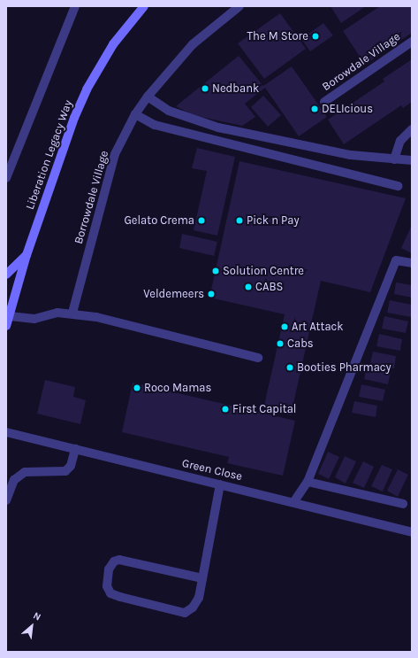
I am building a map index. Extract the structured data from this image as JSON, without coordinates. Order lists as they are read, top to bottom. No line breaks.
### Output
{"streets":{"main road":["Liberation Legacy Way"],"street":["Borowdale Village","Borrowdale Village","Green Close"]},"places":["The M Store","Nedbank","DELIcious","Gelato Crema","Pick n Pay","Solution Centre","CABS","Veldemeers","Art Attack","Cabs","Booties Pharmacy","Roco Mamas","First Capital"],"north":"top right"}
